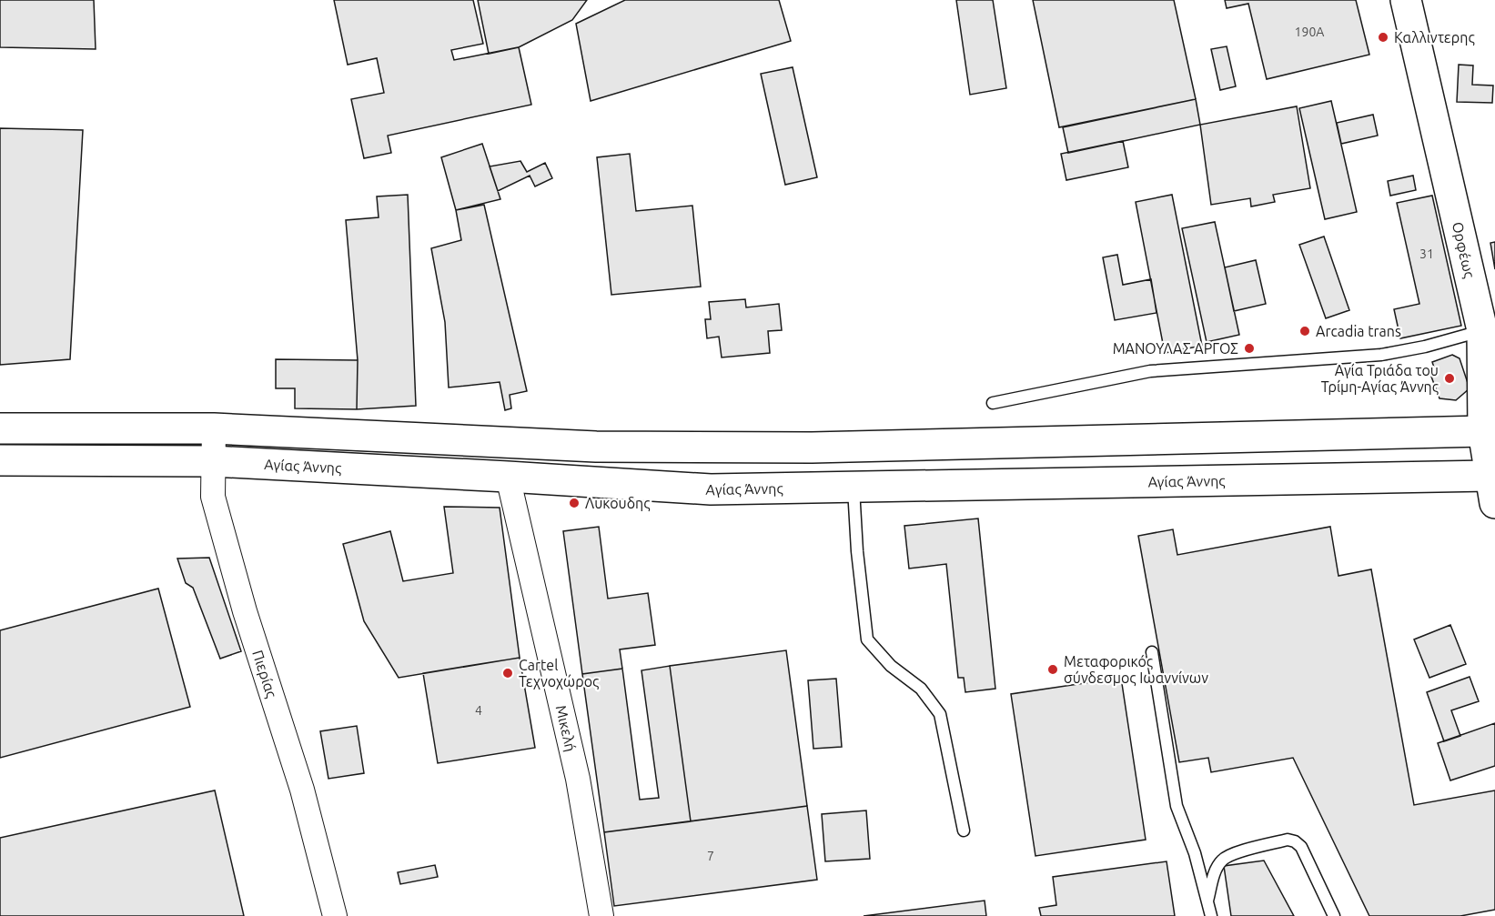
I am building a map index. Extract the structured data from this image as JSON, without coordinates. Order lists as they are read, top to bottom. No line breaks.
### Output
{"streets":{"street":["Ορφέως","Αγίας Άννης","Πιερίας","Μικελή"]},"crossings":[["Ορφέως","Αγίας Άννης"],["Αγίας Άννης","Πιερίας"],["Αγίας Άννης","Μικελή"]],"places":["Καλλιντερης","Arcadia trans","ΜΑΝΟΥΛΑΣ ΑΡΓΟΣ","Αγία Τριάδα του Τρίμη-Αγίας Άννης","Λυκουδης","Μεταφορικός σύνδεσμος Ιωαννίνων","Cartel Τεχνοχώρος"],"house_numbers":["190A","31","4","7"]}
